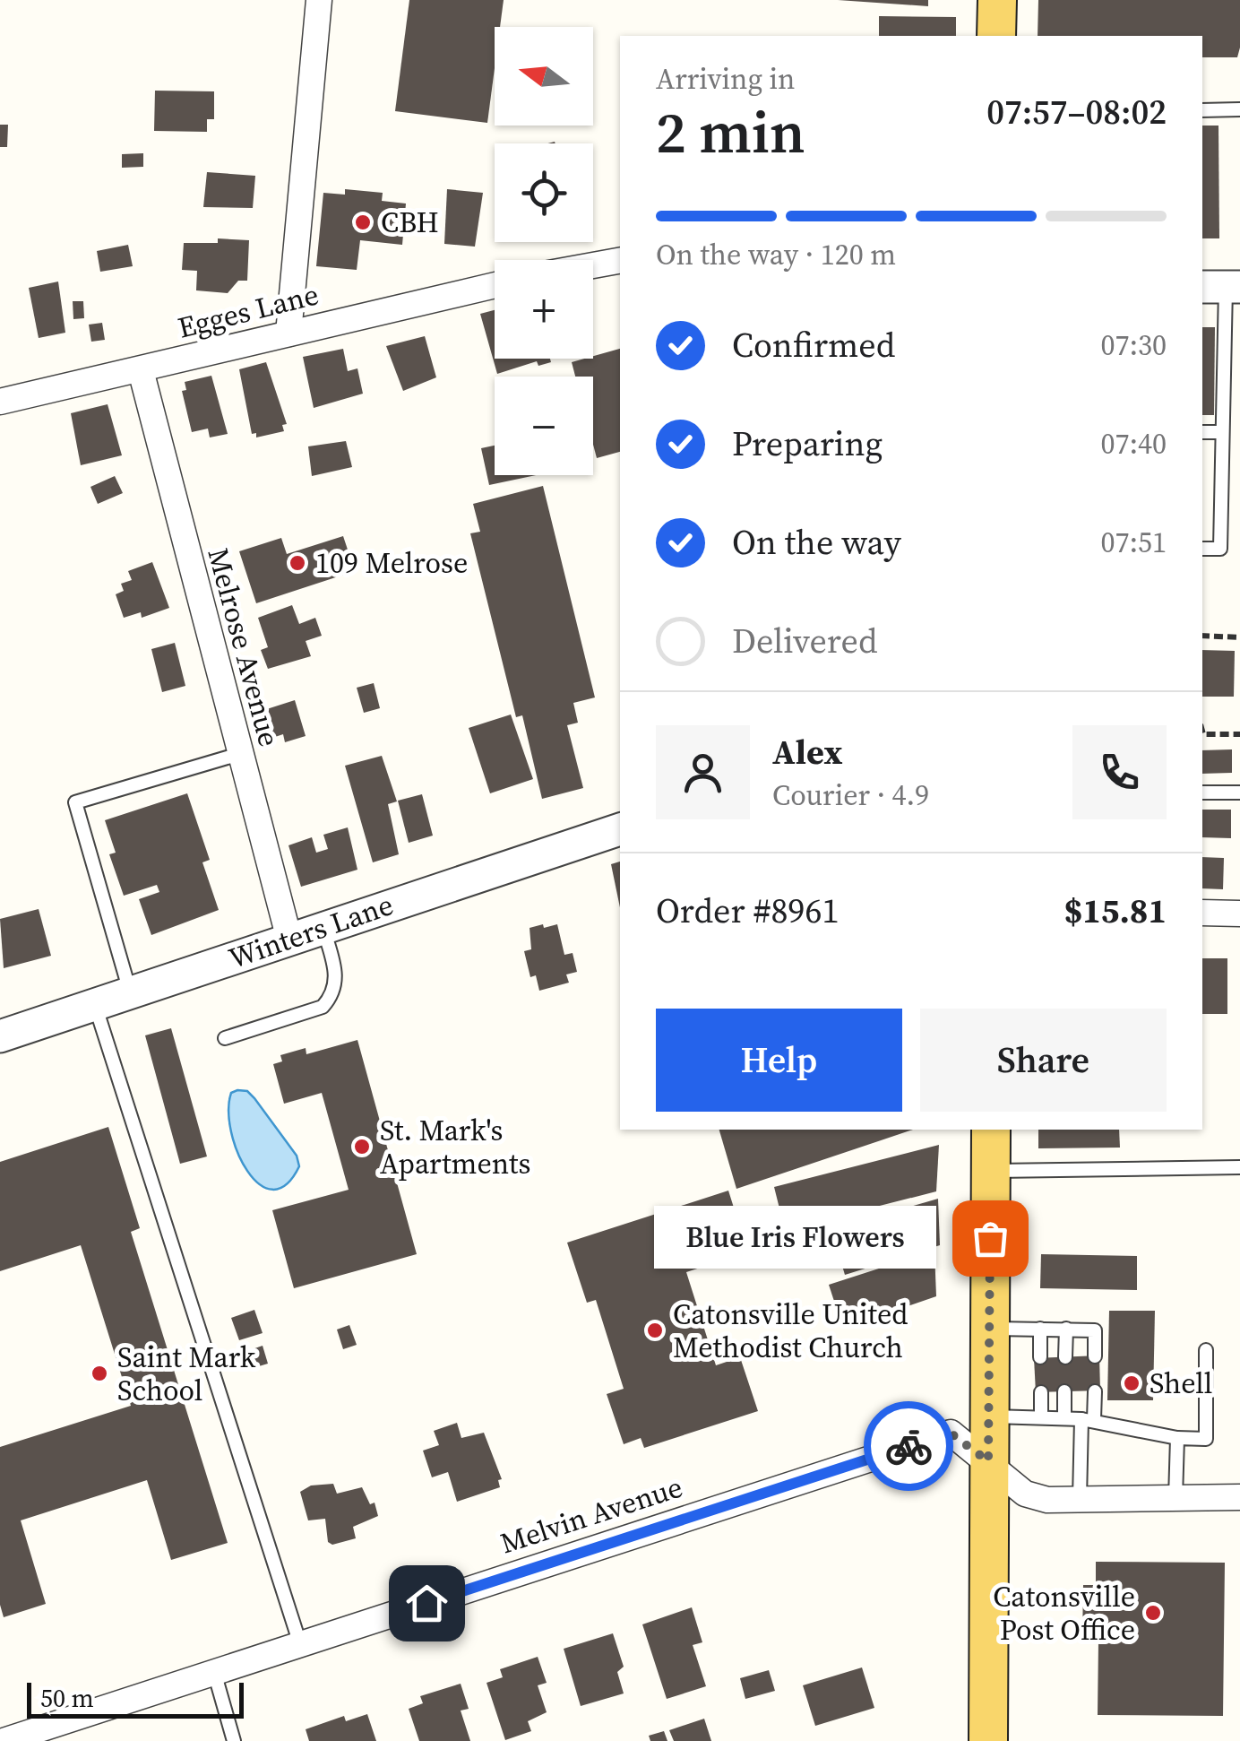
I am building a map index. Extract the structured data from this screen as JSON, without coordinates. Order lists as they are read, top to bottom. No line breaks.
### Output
{"streets":{"street":["Egges Lane","Melrose Avenue","Winters Lane","Melvin Avenue"]},"crossings":[["Egges Lane","Melrose Avenue"],["Melrose Avenue","Winters Lane"]],"places":["CBH","109 Melrose","St. Mark's Apartments","Blue Iris Flowers","Catonsville United Methodist Church","Saint Mark School","Shell","Catonsville Post Office"],"scale_bar":"50 m","north":"left","page":{"map_buttons":["+","−"],"heading":["2 min","Arriving in","07:57–08:02"],"panel":["Alex","Courier · 4.9","Order #8961","$15.81"],"bar":"On the way · 120 m","list":[["Confirmed","07:30"],["Preparing","07:40"],["On the way","07:51"],"Delivered"],"buttons":["Help","Share"],"bubble":"Blue Iris Flowers","scale":"50 m"}}
